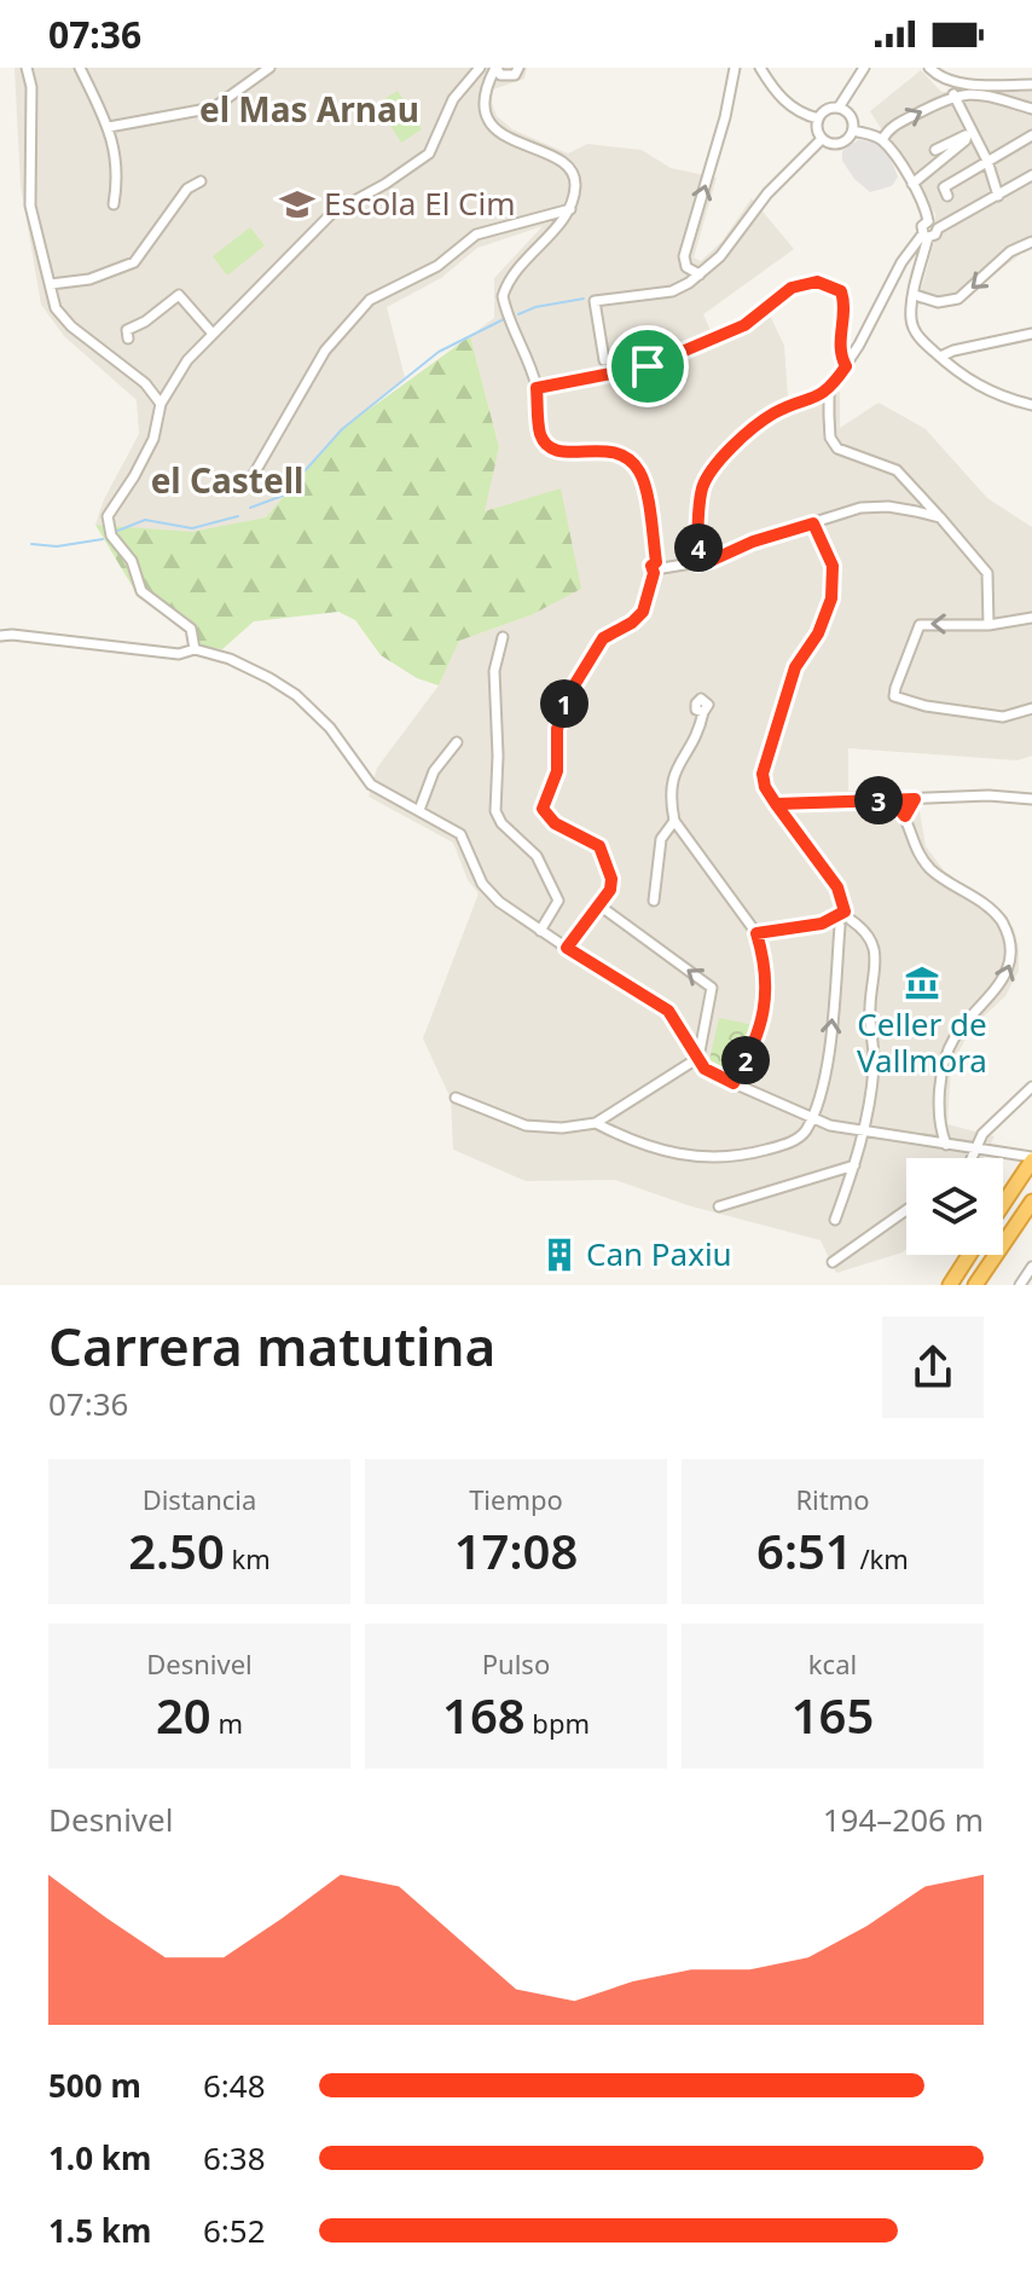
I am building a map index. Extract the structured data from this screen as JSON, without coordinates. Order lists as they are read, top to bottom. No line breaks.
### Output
{"districts":["el Mas Arnau","el Castell"],"places":{"school or university":["Escola El Cim"],"museum":["Celler de Vallmora"],"building":["Can Paxiu"]},"page":{"status":"07:36","pins":["4","1","3","2"],"heading":["Carrera matutina","07:36"],"stats":[["Distancia","2.50 km"],["Tiempo","17:08"],["Ritmo","6:51 /km"],["Desnivel","20 m"],["Pulso","168 bpm"],["kcal","165"]],"chart":["Desnivel","194–206 m"],"list":[{"name":"500 m","note":"6:48"},{"name":"1.0 km","note":"6:38"},{"name":"1.5 km","note":"6:52"}]}}
